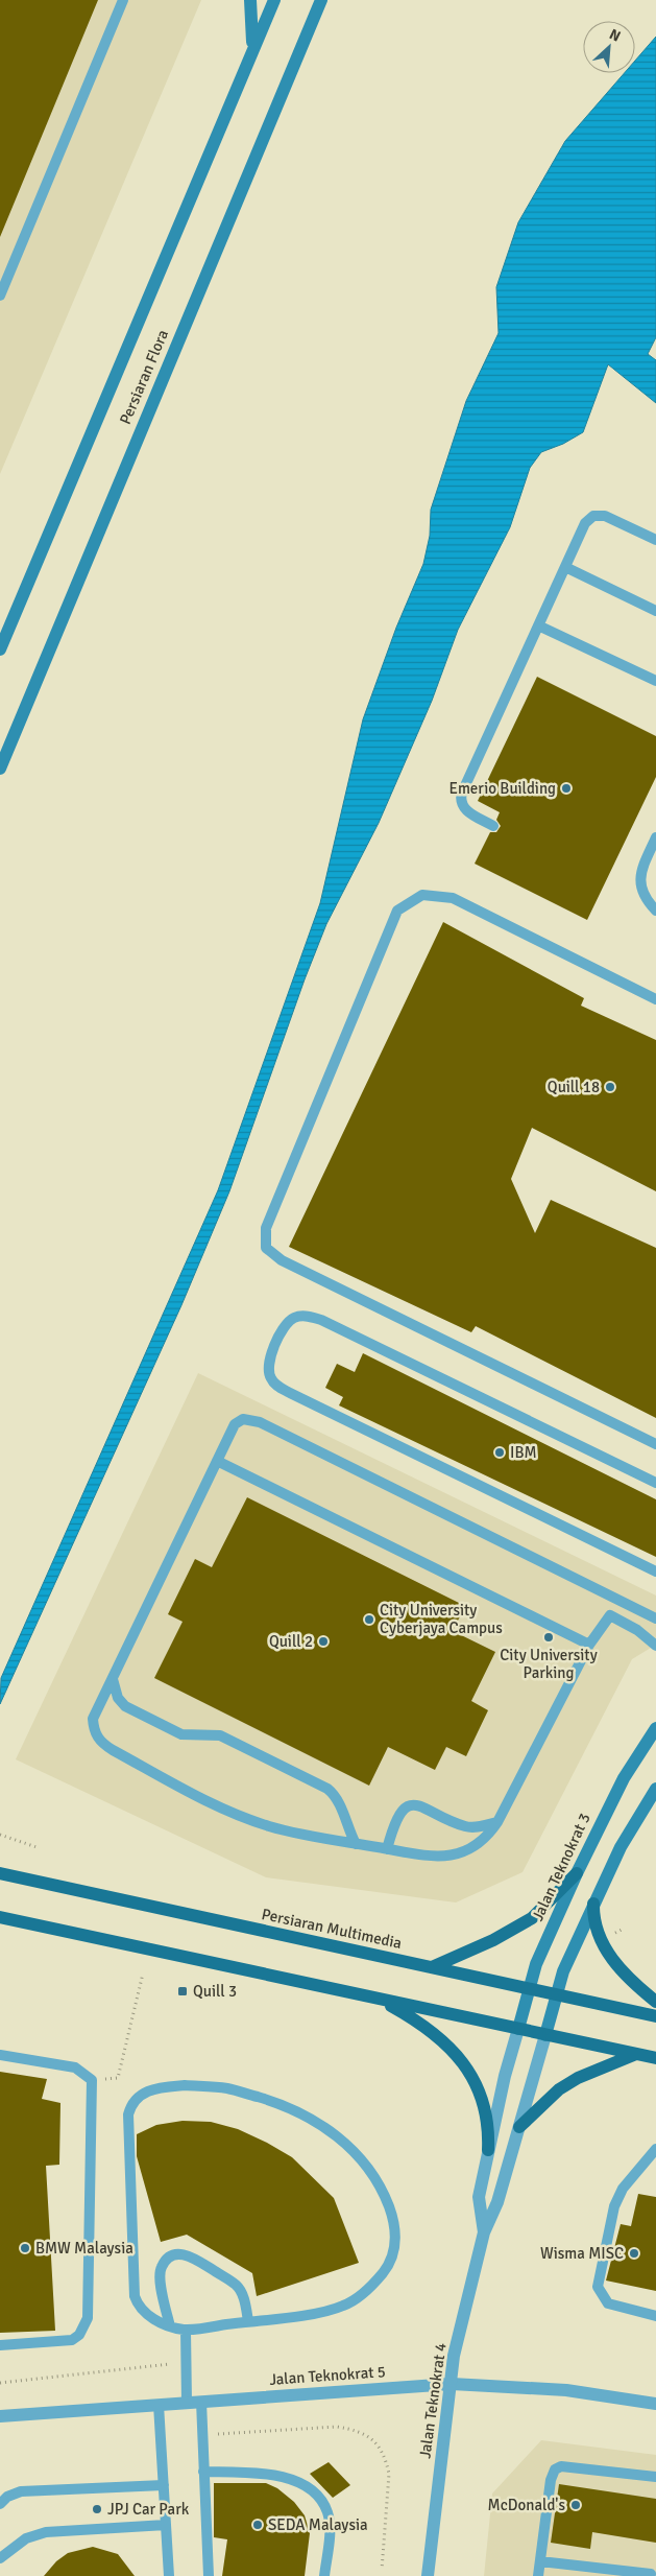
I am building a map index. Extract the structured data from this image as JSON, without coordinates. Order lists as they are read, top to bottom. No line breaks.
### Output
{"streets":{"main road":["Persiaran Flora","Jalan Teknokrat 3","Persiaran Multimedia","Jalan Teknokrat 4"],"street":["Jalan Teknokrat 5"]},"crossings":[["Jalan Teknokrat 3","Persiaran Multimedia"],["Jalan Teknokrat 3","Jalan Teknokrat 4"],["Persiaran Multimedia","Jalan Teknokrat 4"],["Jalan Teknokrat 5","Jalan Teknokrat 4"]],"places":{"other":["Emerio Building","Quill 18","IBM","City University Cyberjaya Campus","City University Parking","Quill 2","BMW Malaysia","Wisma MISC","McDonald's","JPJ Car Park","SEDA Malaysia"],"transit":["Quill 3"]},"north":"top right"}
